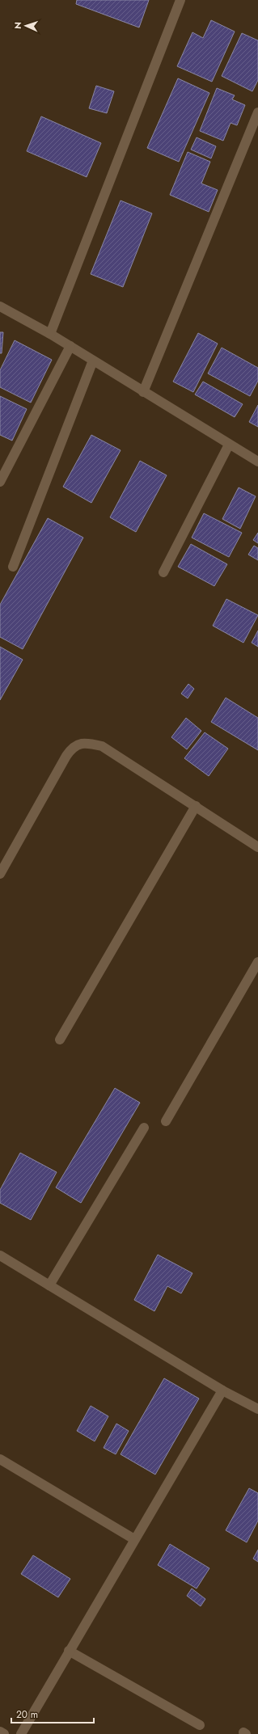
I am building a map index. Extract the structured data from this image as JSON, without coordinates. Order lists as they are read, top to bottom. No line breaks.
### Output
{"scale_bar":"20 m","north":"left"}
